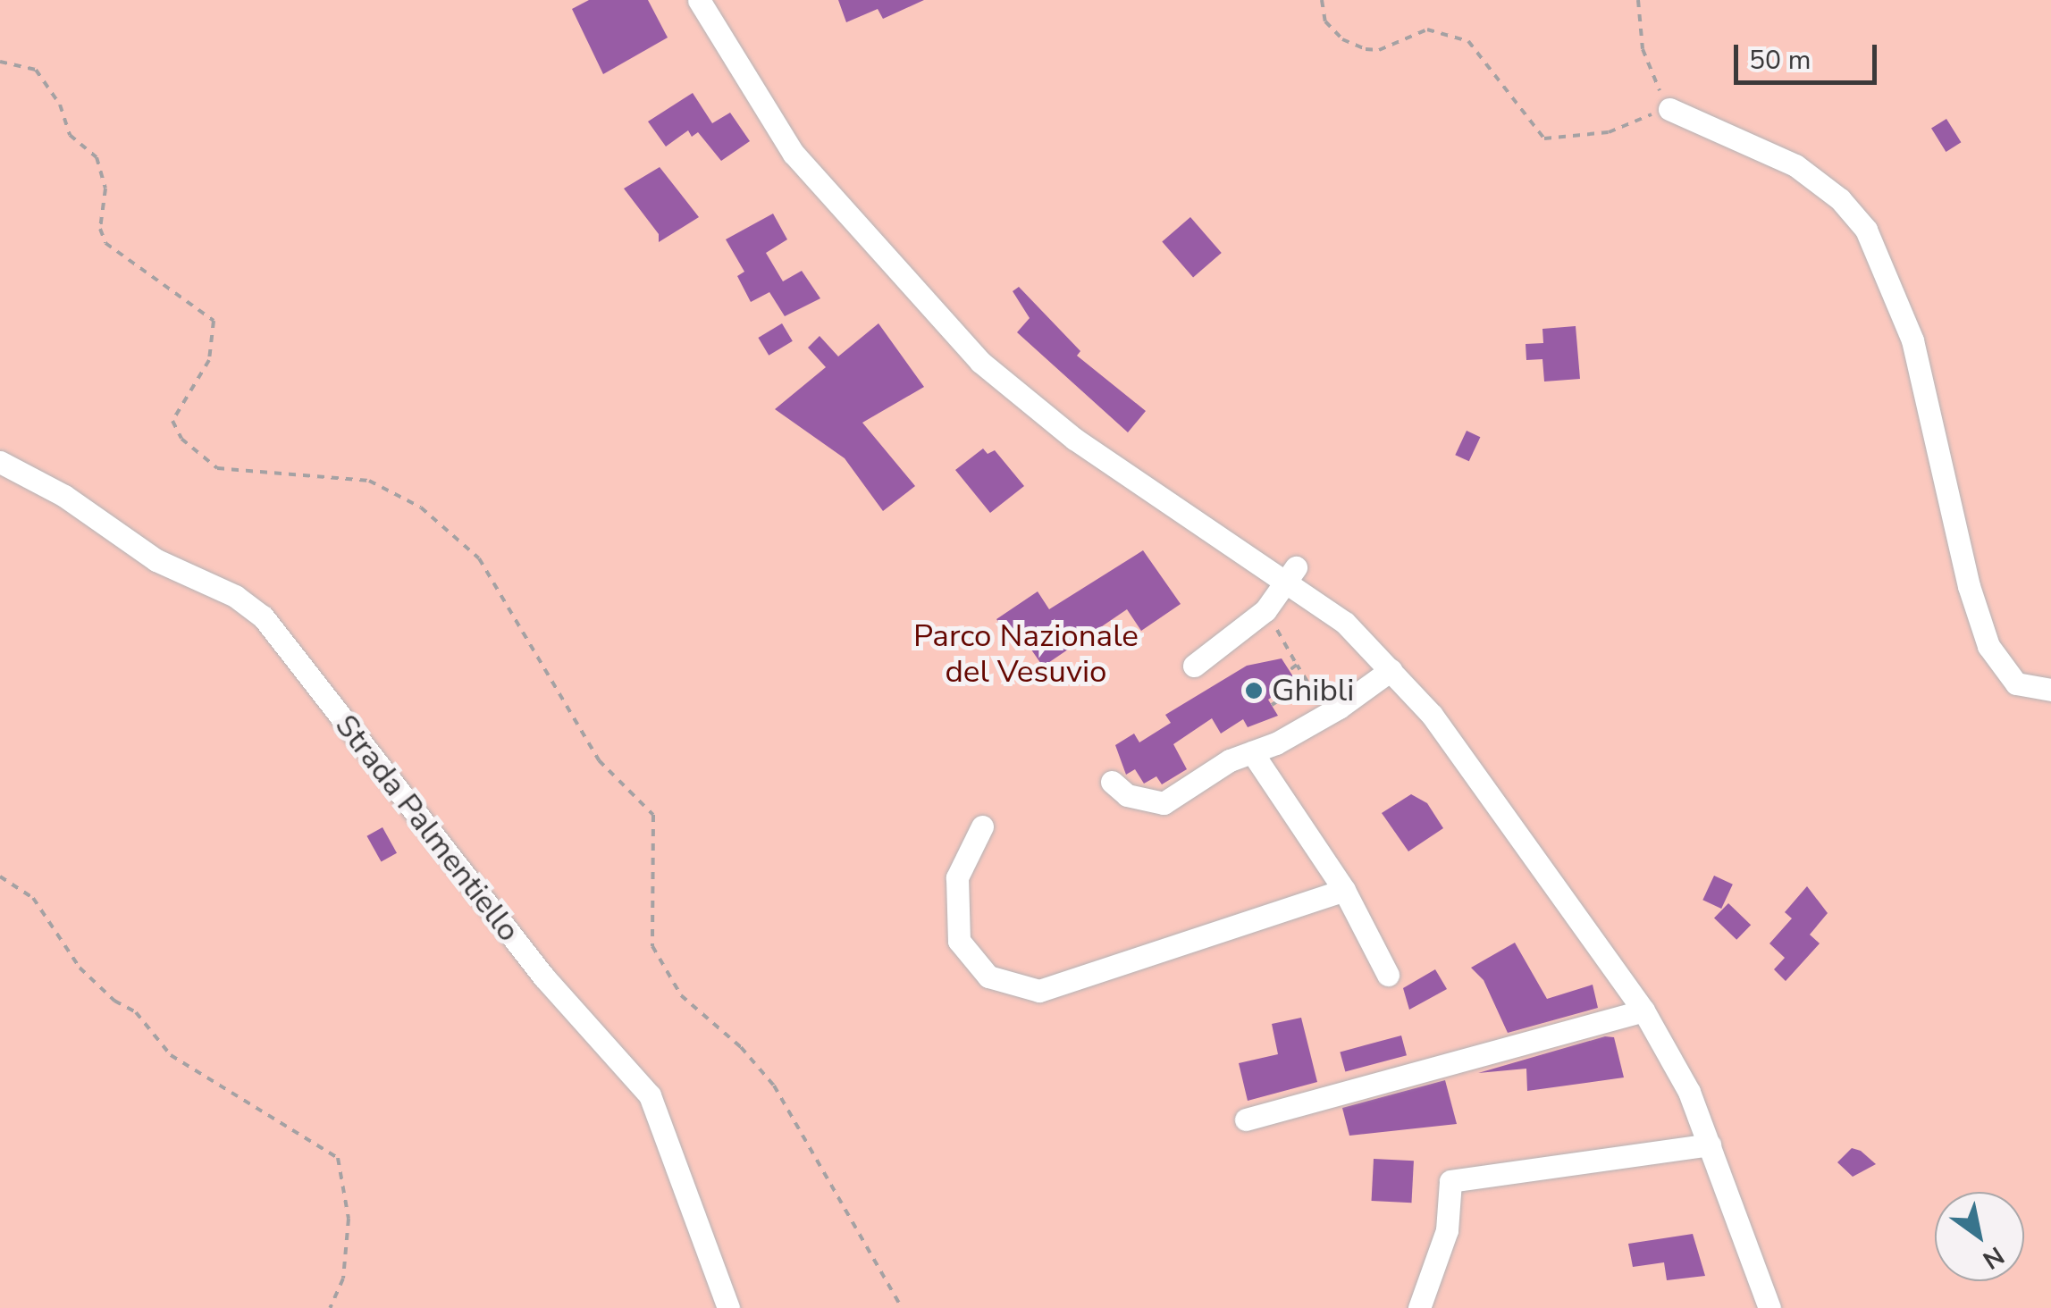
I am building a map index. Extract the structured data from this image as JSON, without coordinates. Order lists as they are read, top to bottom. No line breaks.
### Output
{"streets":{"street":["Strada Palmentiello"]},"parks":["Parco Nazionale del Vesuvio"],"places":["Ghibli"],"scale_bar":"50 m","north":"bottom right"}
